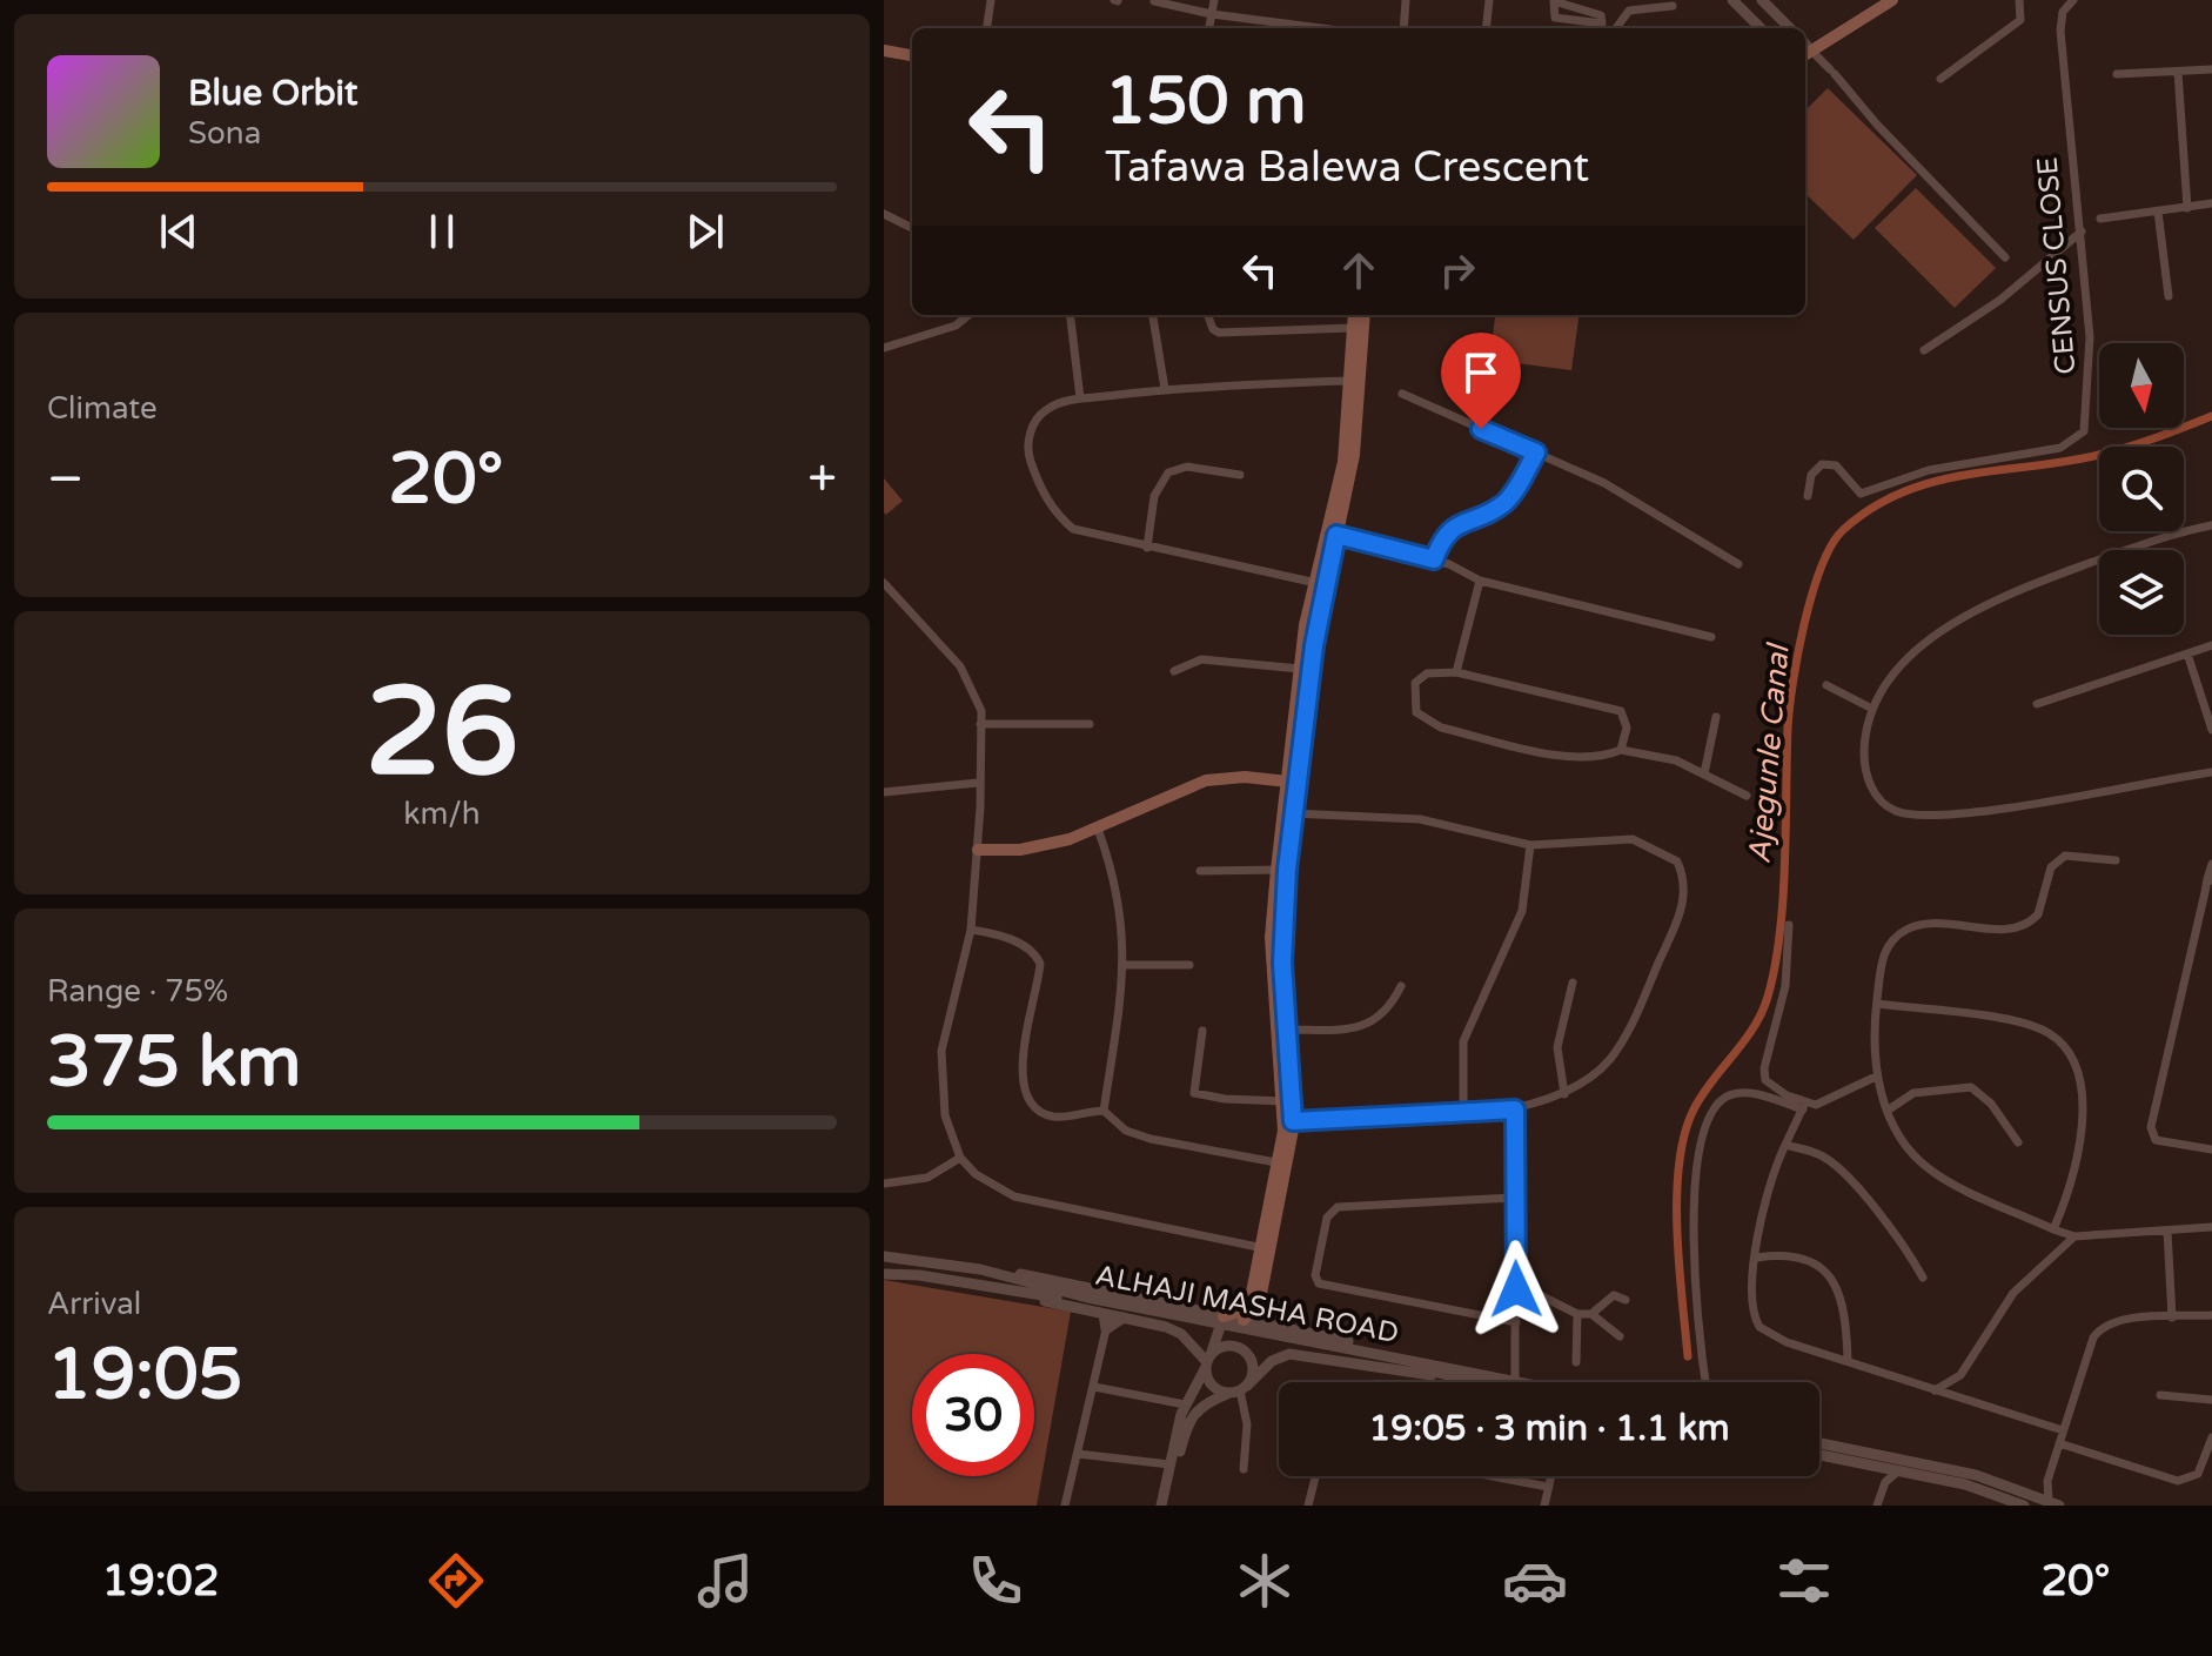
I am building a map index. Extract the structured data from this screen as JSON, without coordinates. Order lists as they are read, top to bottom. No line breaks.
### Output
{"streets":{"street":["CENSUS CLOSE","ALHAJI MASHA ROAD"]},"water":["Ajegunle Canal"],"north":"bottom","page":{"turn":["150 m","Tafawa Balewa Crescent"],"song":["Blue Orbit","Sona"],"tile":["Climate",["26","km/h"],["Range · 75%","375 km"],["Arrival","19:05"]],"heat":["−","20°","+"],"limit":"30","trip":"19:05 · 3 min · 1.1 km","tabs":["19:02","20°"]}}
